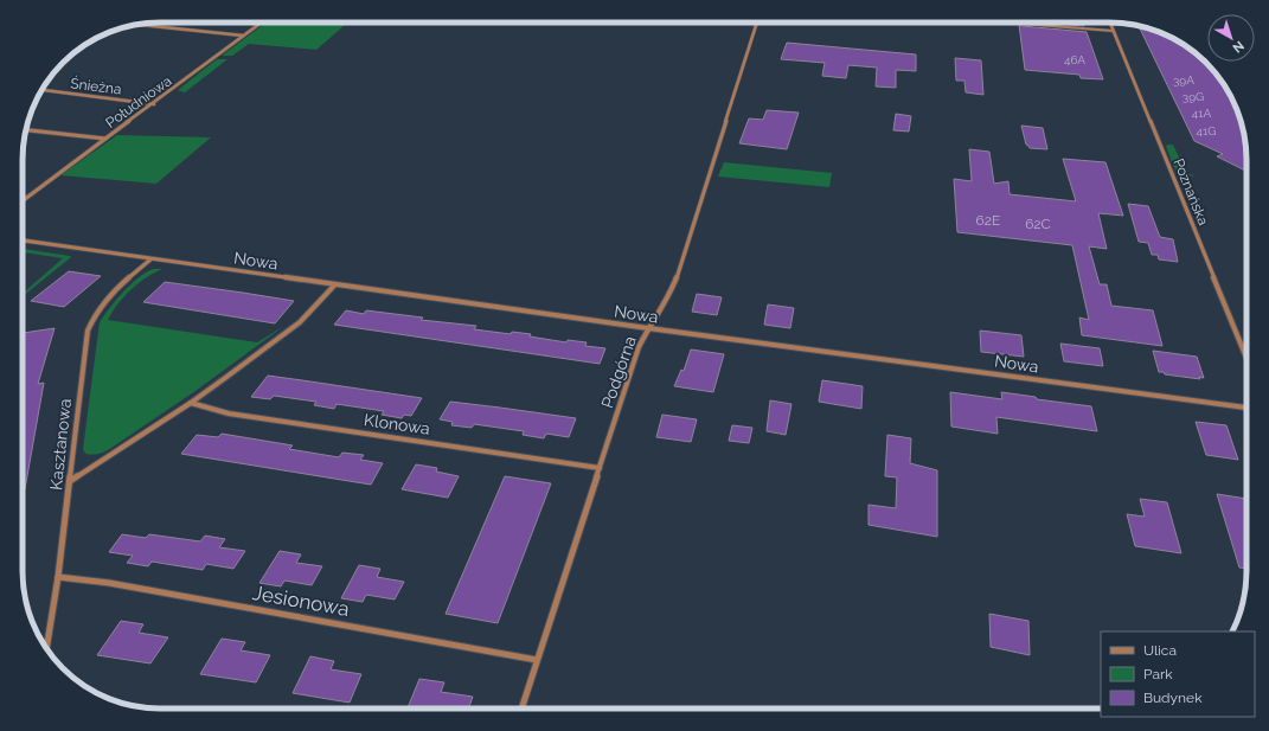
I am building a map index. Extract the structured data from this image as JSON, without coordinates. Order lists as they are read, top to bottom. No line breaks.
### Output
{"streets":{"street":["Śnieżna","Południowa","Poznańska","Nowa","Podgórna","Klonowa","Kasztanowa","Jesionowa"]},"crossings":[["Śnieżna","Południowa"],["Nowa","Podgórna"],["Nowa","Kasztanowa"],["Podgórna","Klonowa"],["Podgórna","Jesionowa"],["Kasztanowa","Jesionowa"]],"house_numbers":["46A","39A","39G","41A","41G","62E","62C"],"legend":["Ulica","Park","Budynek"],"north":"bottom right"}
